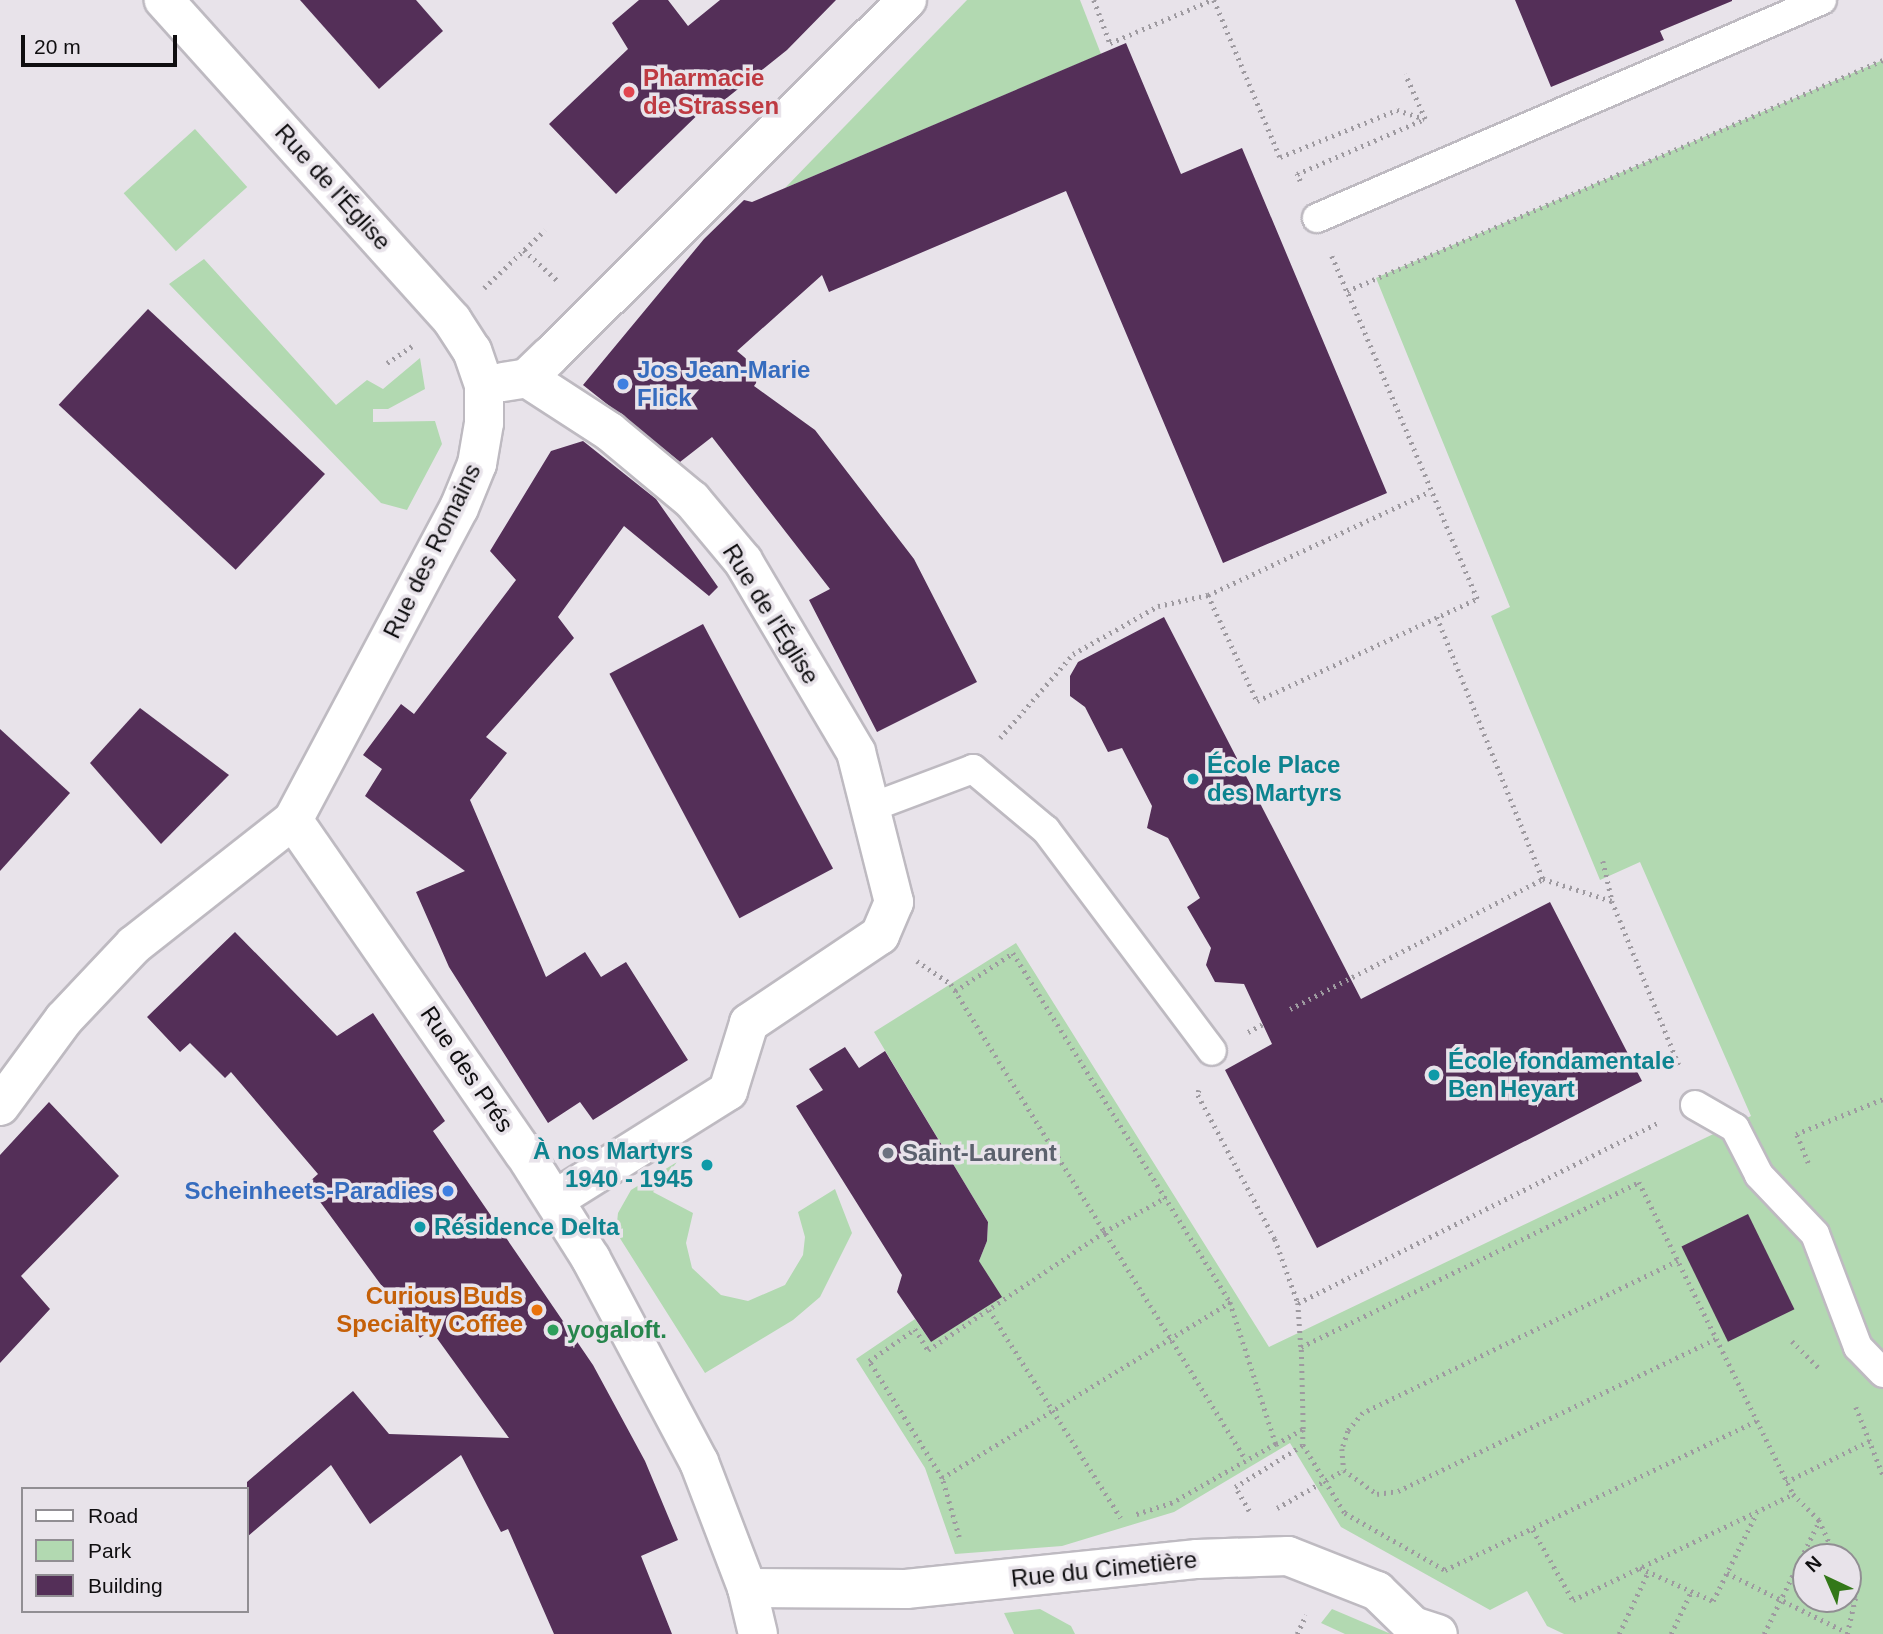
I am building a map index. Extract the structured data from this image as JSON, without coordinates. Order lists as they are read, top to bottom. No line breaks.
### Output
{"streets":{"street":["Rue de l'Église","Rue des Romains","Rue des Prés","Rue du Cimetière"]},"crossings":[["Rue de l'Église","Rue des Romains"],["Rue des Romains","Rue des Prés"],["Rue des Prés","Rue du Cimetière"]],"places":["Pharmacie de Strassen","Jos Jean-Marie Flick","École Place des Martyrs","École fondamentale Ben Heyart","Saint-Laurent","À nos Martyrs 1940 - 1945","Scheinheets-Paradies","Résidence Delta","Curious Buds Specialty Coffee","yogaloft."],"legend":["Road","Park","Building"],"scale_bar":"20 m","north":"top left"}
